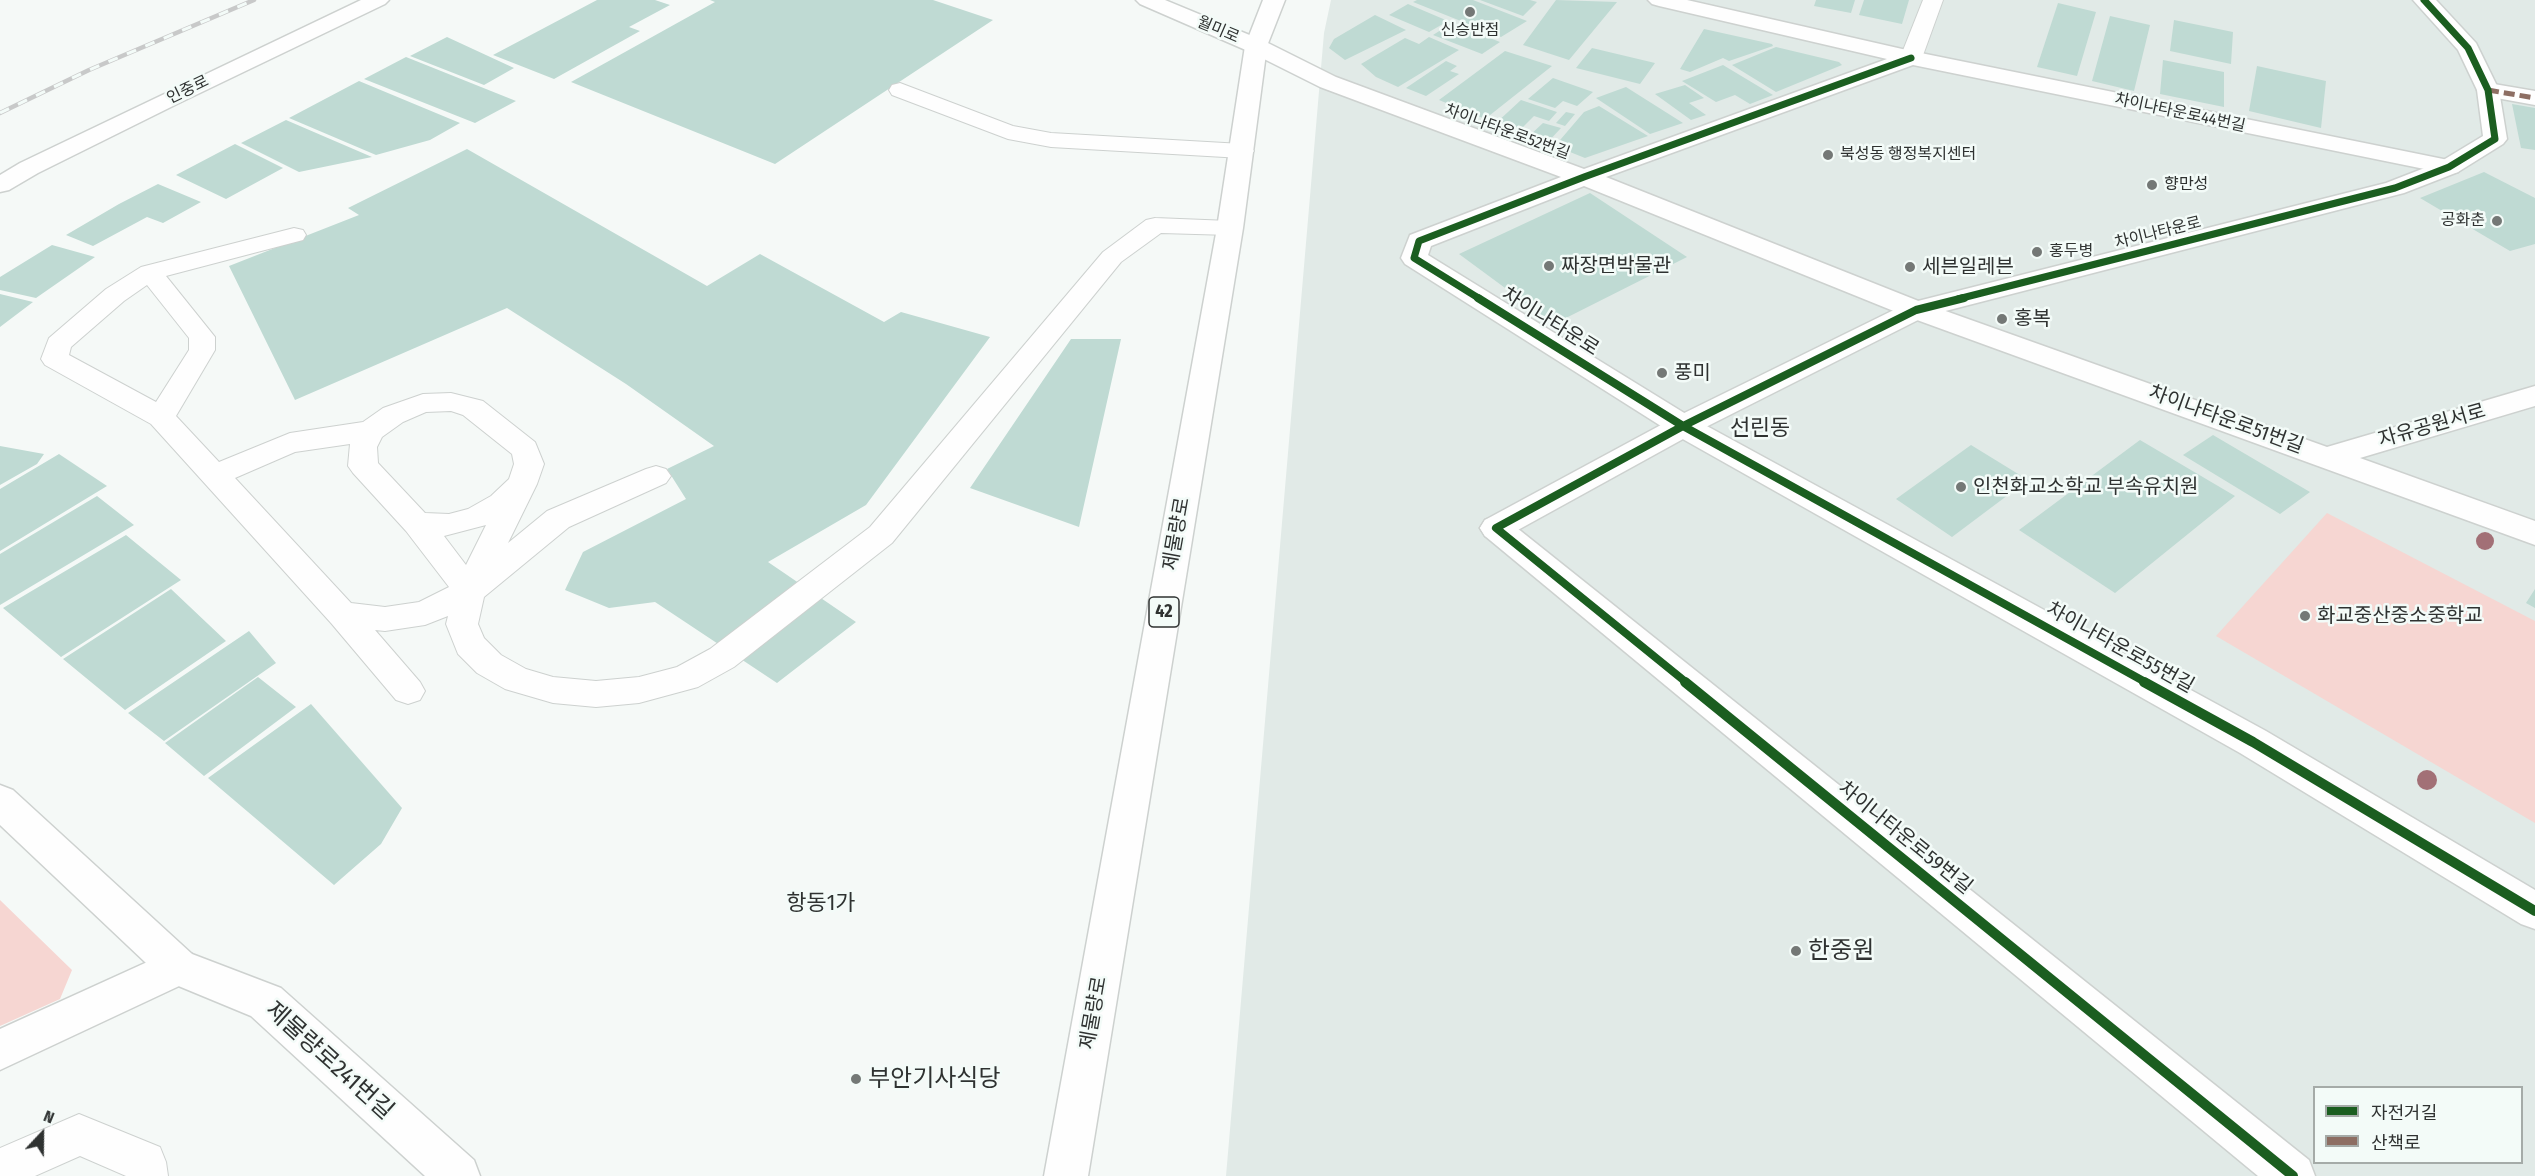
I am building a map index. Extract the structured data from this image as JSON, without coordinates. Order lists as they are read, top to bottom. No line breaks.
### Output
{"streets":{"street":["월미로","인중로","차이나타운로44번길","차이나타운로52번길","차이나타운로","차이나타운로51번길","자유공원서로","제물량로","42","차이나타운로55번길","차이나타운로59번길","제물량로241번길"]},"crossings":[["월미로","차이나타운로52번길"],["월미로","제물량로"],["차이나타운로44번길","차이나타운로"],["차이나타운로52번길","차이나타운로"],["차이나타운로52번길","차이나타운로51번길"],["차이나타운로52번길","제물량로"],["차이나타운로","차이나타운로51번길"],["차이나타운로","차이나타운로55번길"],["차이나타운로","차이나타운로59번길"],["차이나타운로51번길","자유공원서로"]],"districts":["선린동","항동1가"],"places":["신승반점","북성동 행정복지센터","향만성","공화춘","홍두병","짜장면박물관","세븐일레븐","홍복","풍미","인천화교소학교 부속유치원","화교중산중소중학교","한중원","부안기사식당"],"legend":["자전거길","산책로"],"north":"top"}
